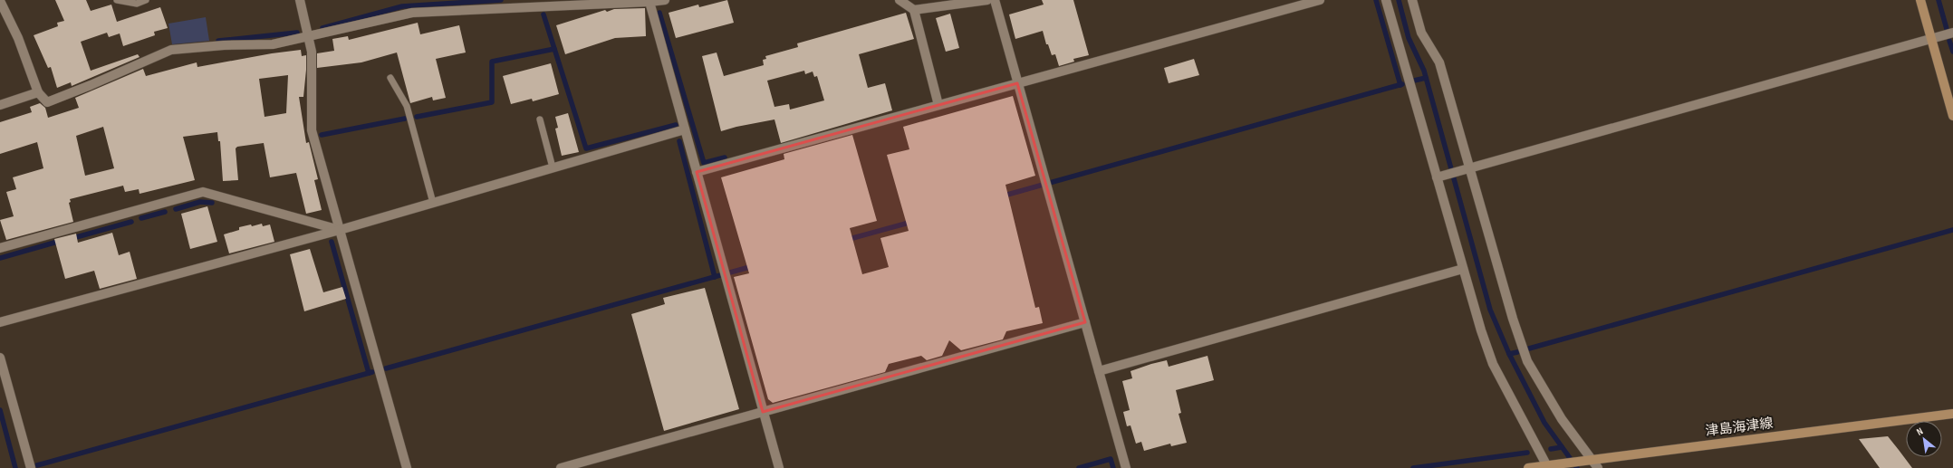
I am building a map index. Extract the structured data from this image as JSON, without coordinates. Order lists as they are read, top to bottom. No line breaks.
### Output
{"streets":{"main road":["津島海津線"]},"north":"top left"}
